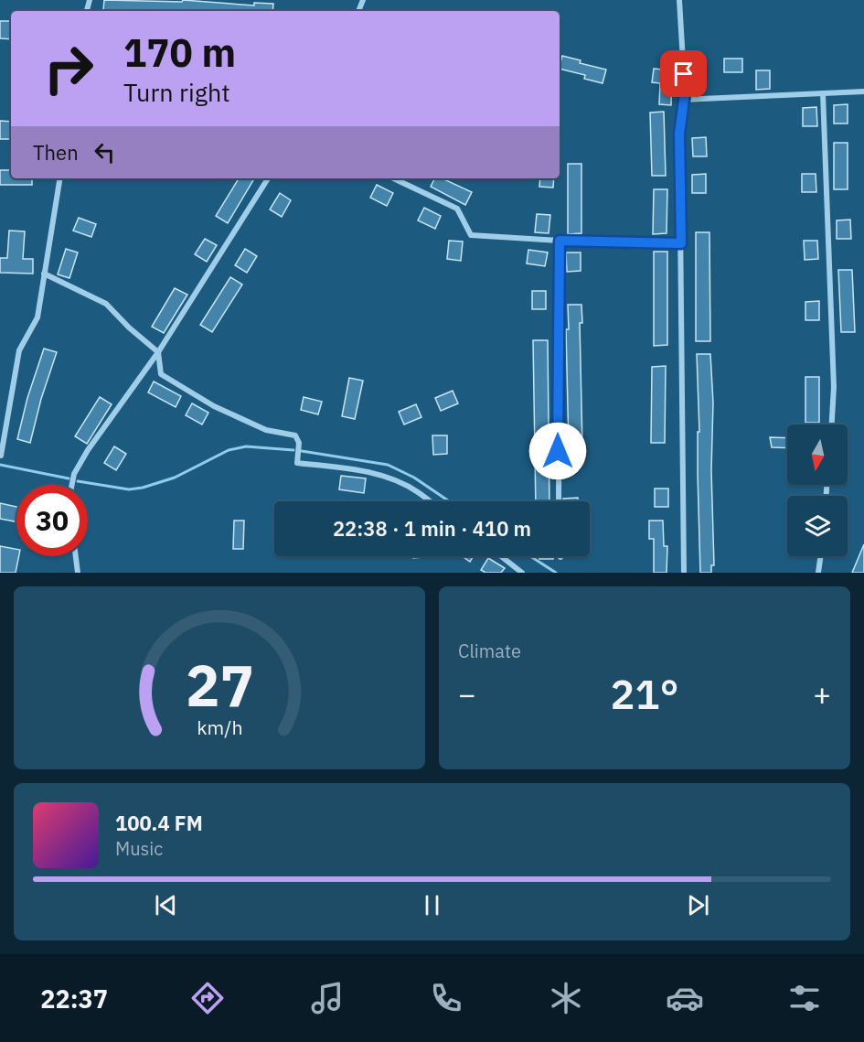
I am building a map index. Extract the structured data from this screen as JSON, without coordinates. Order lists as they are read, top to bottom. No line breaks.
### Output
{"north":"bottom","page":{"turn":["170 m","Turn right"],"then":"Then","limit":"30","trip":"22:38 · 1 min · 410 m","tile":"Climate","heat":["−","21°","+"],"song":["100.4 FM","Music"],"tabs":"22:37","gauge":["27","km/h"]}}
